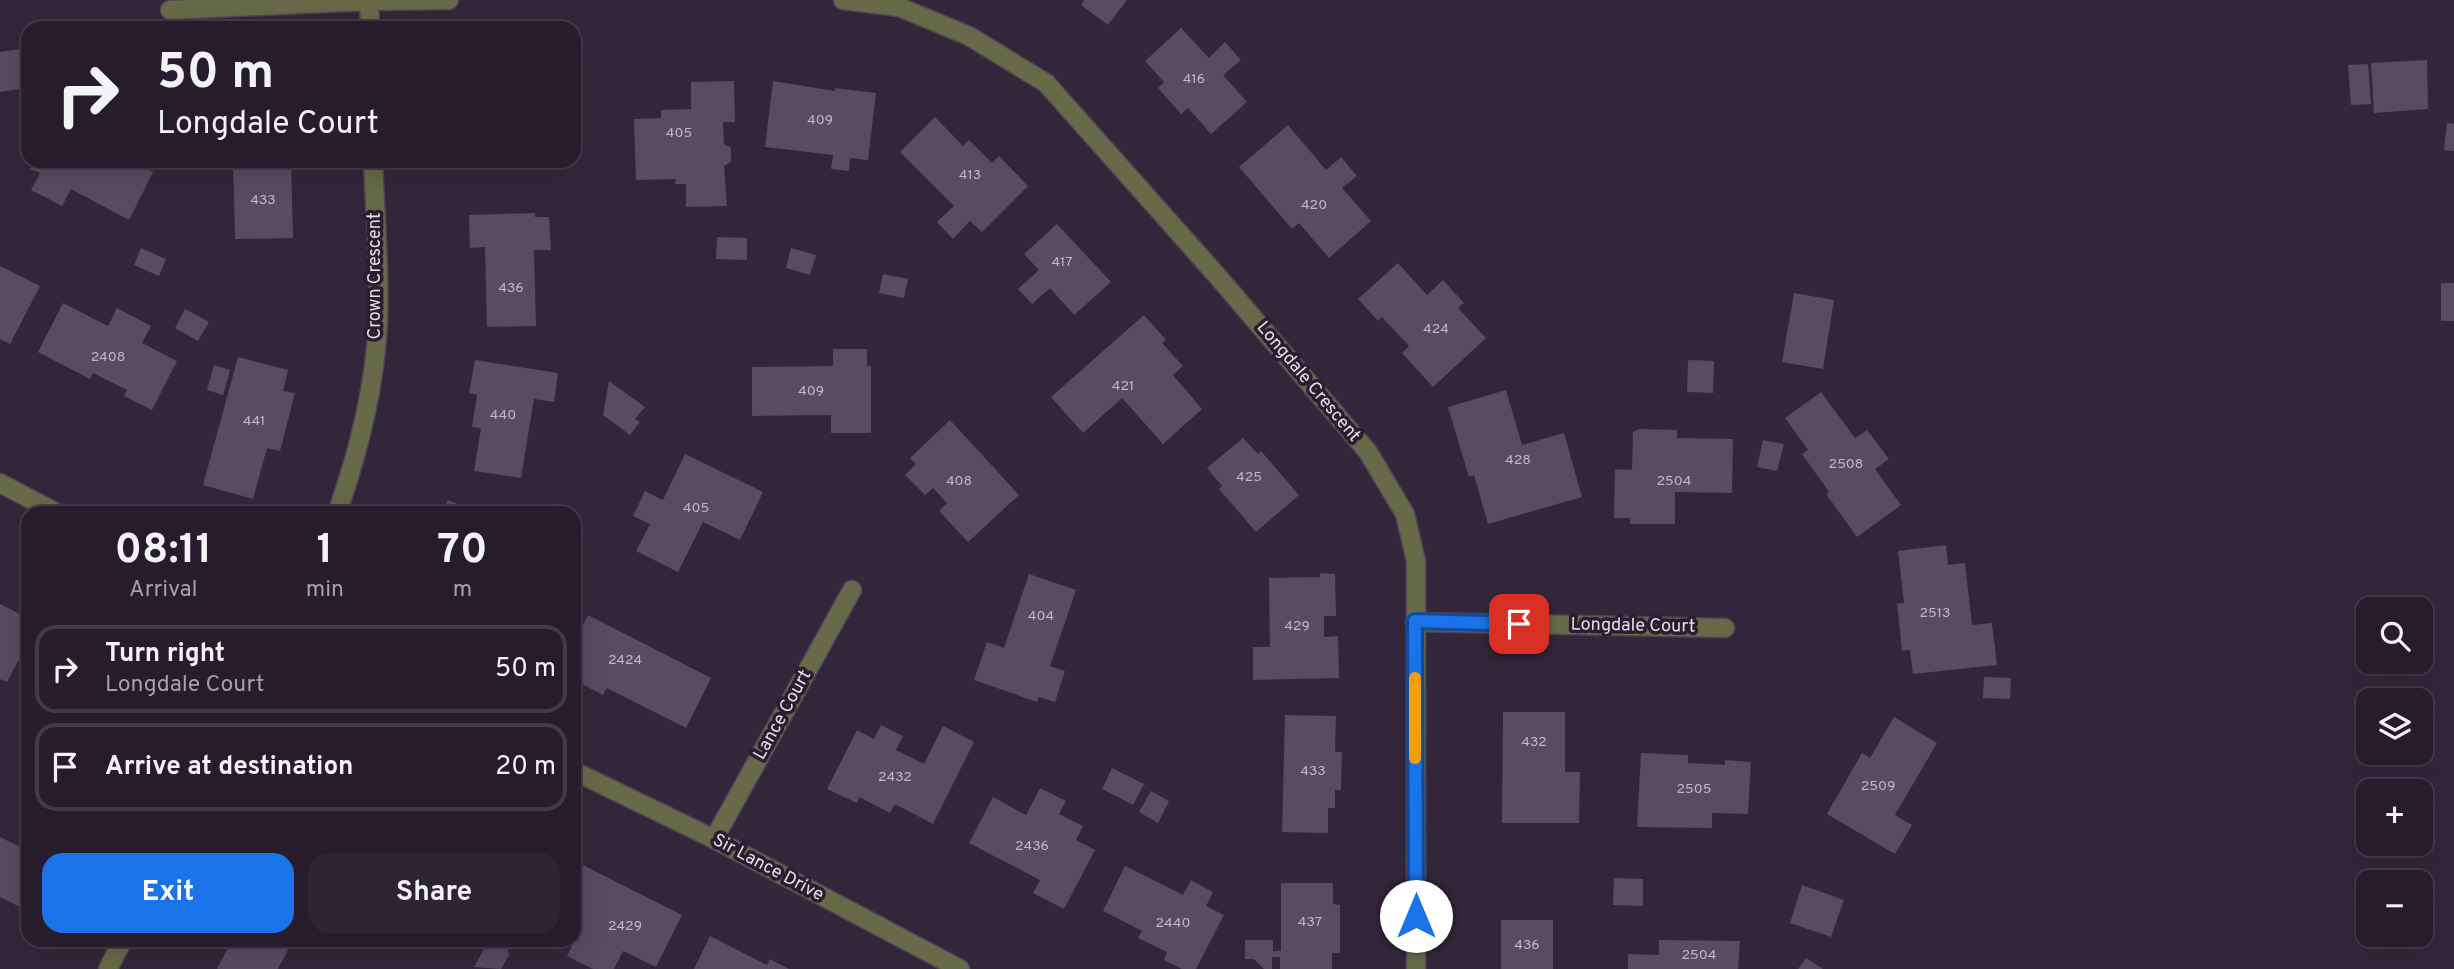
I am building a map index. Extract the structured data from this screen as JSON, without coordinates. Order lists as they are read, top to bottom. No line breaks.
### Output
{"streets":{"street":["Crown Crescent","Longdale Crescent","Longdale Court","Lance Court","Sir Lance Drive"]},"crossings":[["Longdale Crescent","Longdale Court"],["Lance Court","Sir Lance Drive"]],"house_numbers":["416","409","405","413","433","420","417","436","424","2408","421","409","440","441","428","2508","425","408","2504","405","2513","404","429","2424","432","433","2432","2509","2505","2436","437","2440","2429","436","2504"],"page":{"turn":["50 m","Longdale Court"],"eta":["08:11","Arrival","1","min","70","m"],"map_buttons":["+","−"],"list":[{"name":"Turn right","note":"Longdale Court","value":"50 m"},{"name":"Arrive at destination","value":"20 m"}],"buttons":["Exit","Share"]}}
